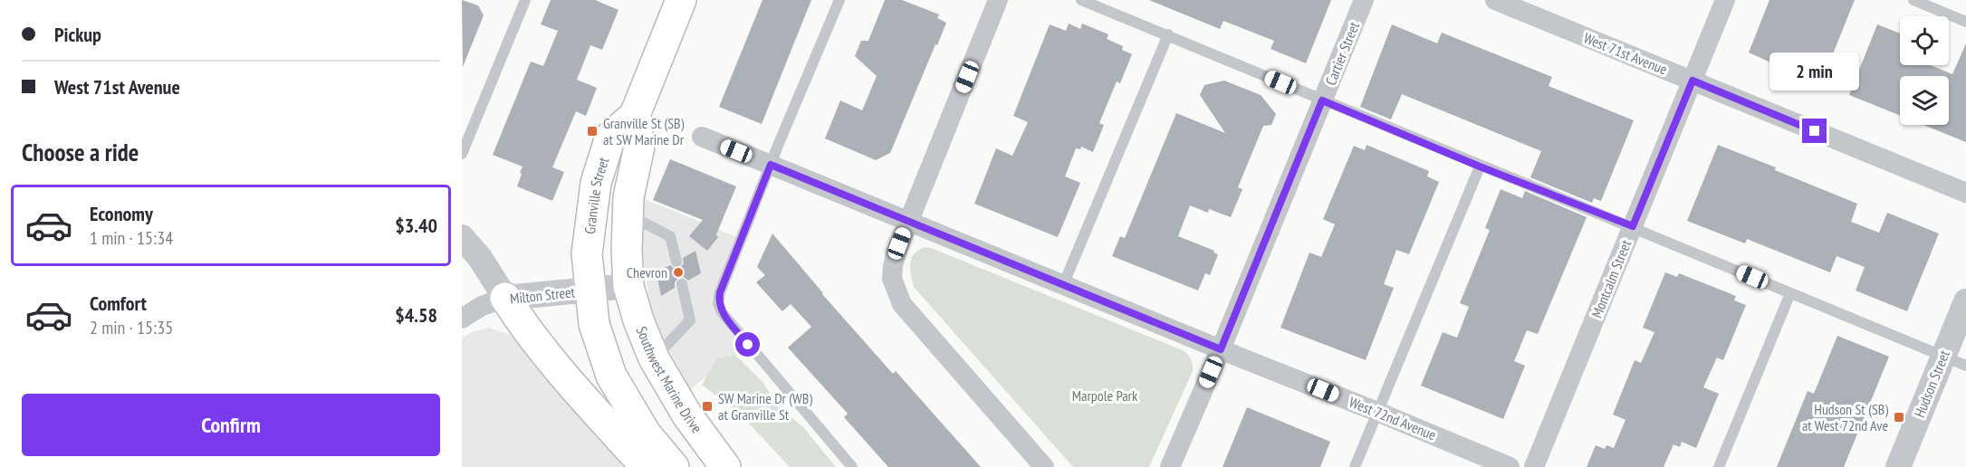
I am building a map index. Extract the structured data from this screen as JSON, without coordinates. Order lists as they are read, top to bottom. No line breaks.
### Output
{"streets":{"main road":["Granville Street","Southwest Marine Drive"],"street":["Cartier Street","West 71st Avenue","Montcalm Street","Milton Street","Hudson Street","West 72nd Avenue"]},"crossings":[["Cartier Street","West 72nd Avenue"],["West 71st Avenue","Montcalm Street"],["Granville Street","Milton Street"],["Granville Street","Southwest Marine Drive"],["Milton Street","Southwest Marine Drive"]],"parks":["Marpole Park"],"places":{"transit":["Granville St (SB) at SW Marine Dr","SW Marine Dr (WB) at Granville St","Hudson St (SB) at West 72nd Ave"],"other":["Chevron"]},"page":{"banner":["Pickup","West 71st Avenue"],"bubble":"2 min","heading":"Choose a ride","list":[{"name":"Economy","note":"1 min · 15:34","value":"$3.40"},{"name":"Comfort","note":"2 min · 15:35","value":"$4.58"}],"buttons":"Confirm"}}
